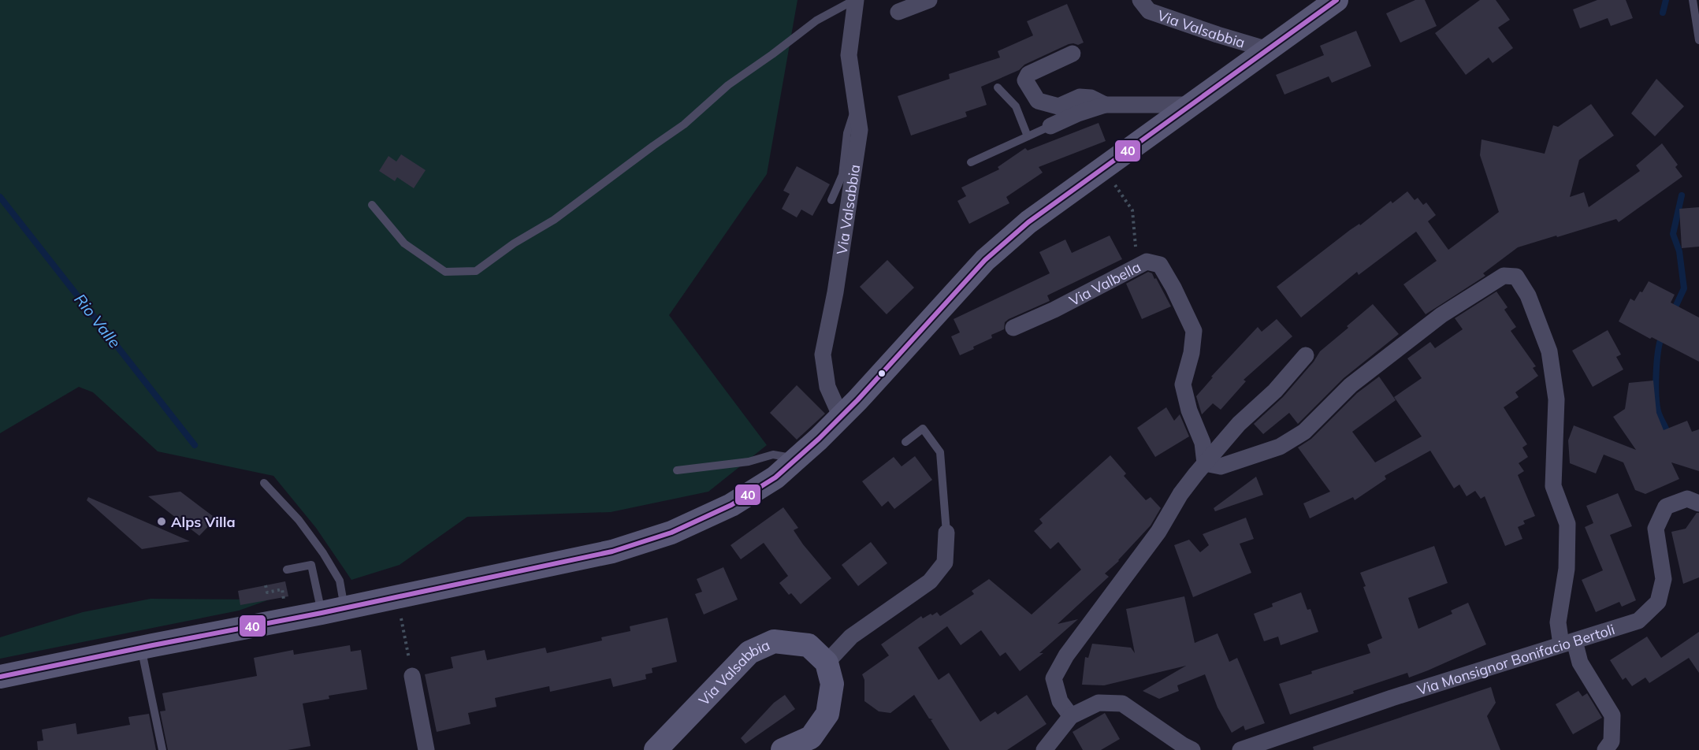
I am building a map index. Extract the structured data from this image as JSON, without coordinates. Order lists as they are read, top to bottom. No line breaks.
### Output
{"streets":{"main road":["Via Valsabbia"],"street":["Via Valbella","Via Monsignor Bonifacio Bertoli"]},"water":["Rio Valle"],"places":["Alps Villa"],"lines":["transit line 40"]}
